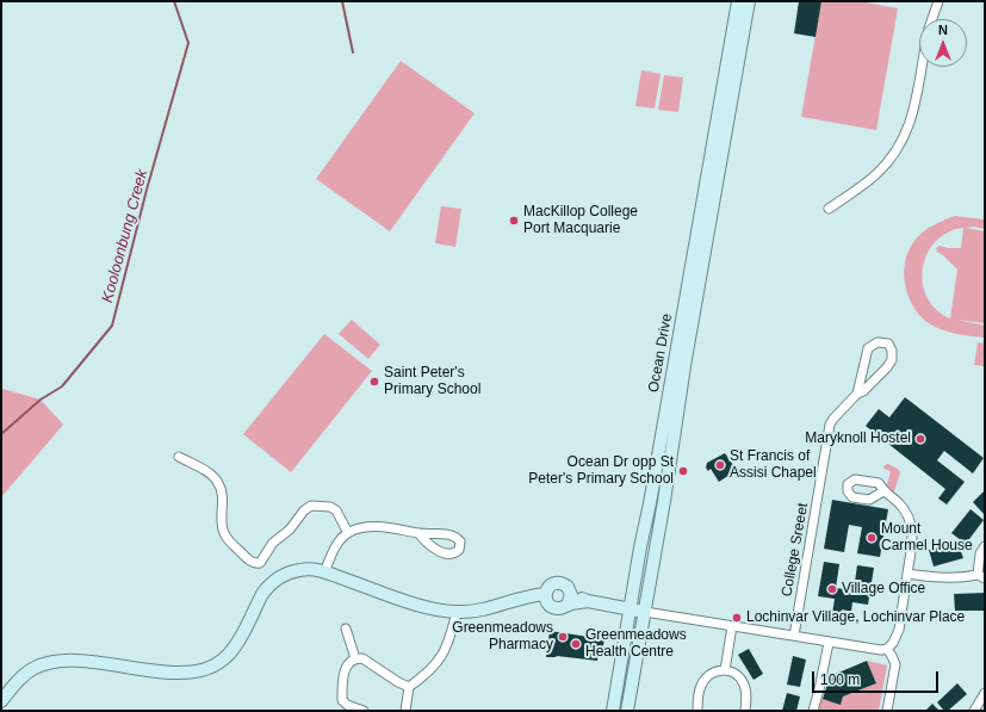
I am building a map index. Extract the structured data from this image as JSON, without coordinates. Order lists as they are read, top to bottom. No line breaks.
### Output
{"streets":{"main road":["Ocean Drive"],"street":["College Sreeet"]},"water":["Kooloonbung Creek"],"places":["MacKillop College Port Macquarie","Saint Peter's Primary School","Maryknoll Hostel","St Francis of Assisi Chapel","Ocean Dr opp St Peter's Primary School","Mount Carmel House","Village Office","Lochinvar Village, Lochinvar Place","Greenmeadows Pharmacy","Greenmeadows Health Centre"],"scale_bar":"100 m","north":"top"}
